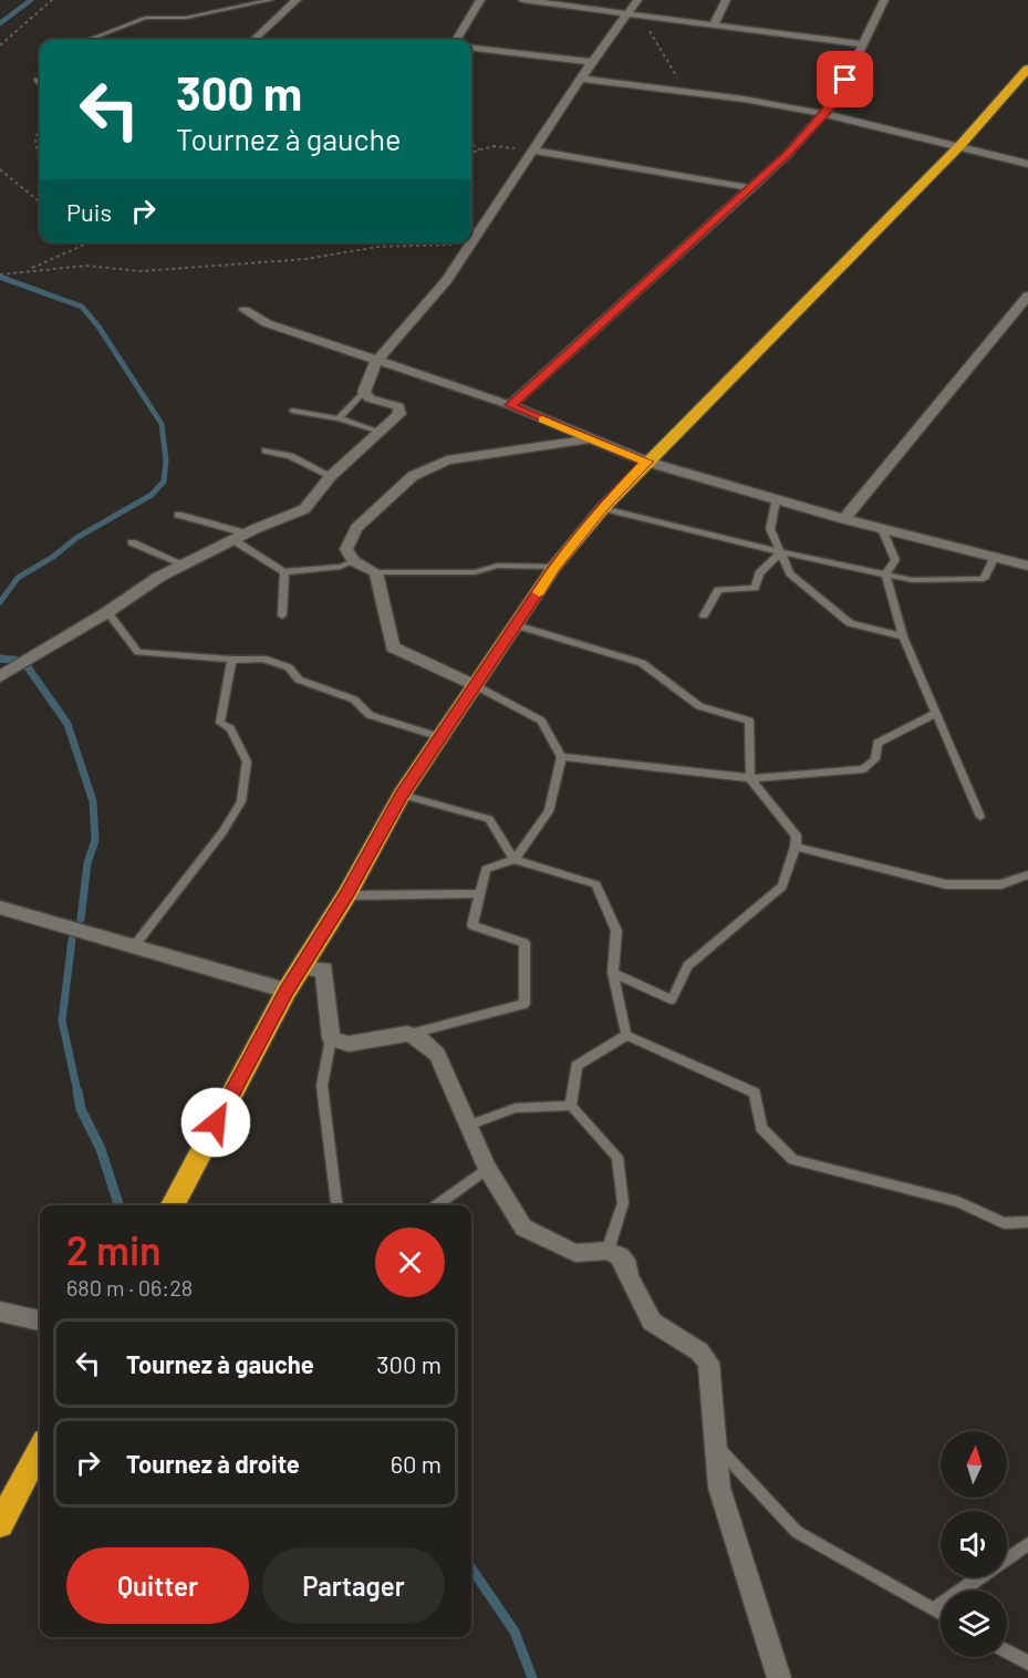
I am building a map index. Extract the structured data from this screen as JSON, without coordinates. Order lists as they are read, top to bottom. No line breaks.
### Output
{"north":"top","page":{"turn":["300 m","Tournez à gauche"],"then":"Puis","heading":["2 min","680 m · 06:28"],"list":[{"name":"Tournez à gauche","value":"300 m"},{"name":"Tournez à droite","value":"60 m"}],"buttons":["Quitter","Partager"]}}
